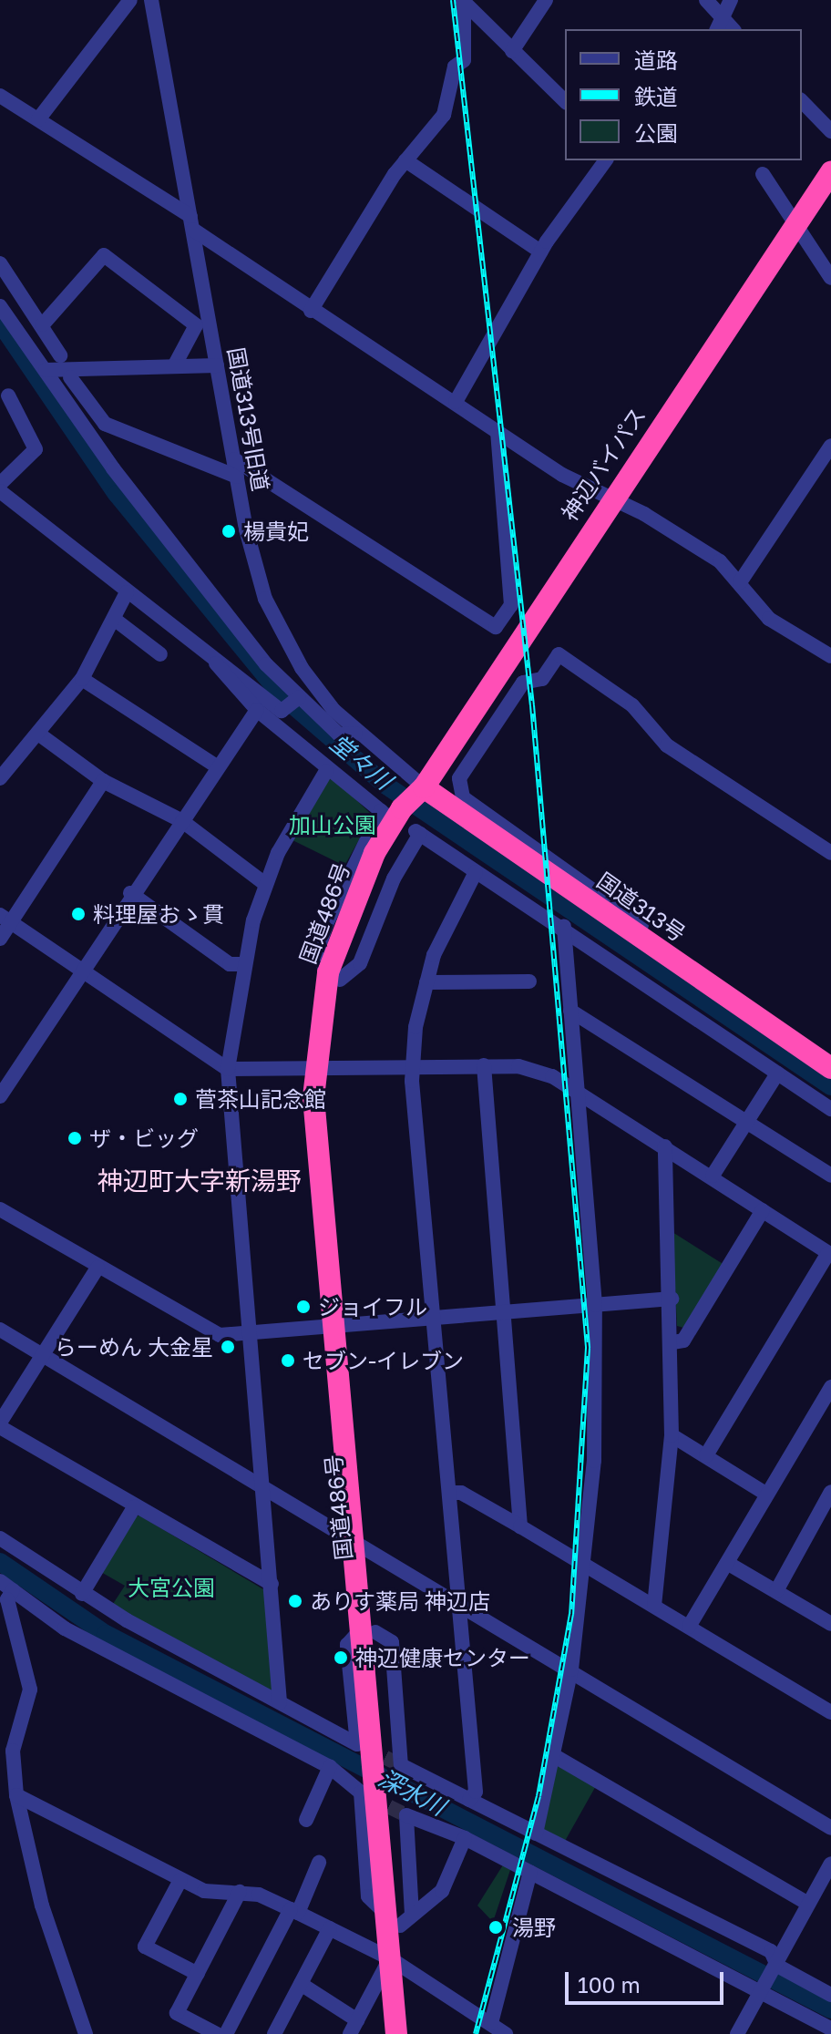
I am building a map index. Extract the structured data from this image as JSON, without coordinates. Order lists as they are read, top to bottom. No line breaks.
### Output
{"streets":{"highway":["神辺バイパス","国道313号","国道486号"],"street":["国道313号旧道"]},"crossings":[["国道313号旧道","神辺バイパス"],["国道313号旧道","国道313号"],["国道313号旧道","国道486号"],["神辺バイパス","国道313号"],["神辺バイパス","国道486号"],["国道313号","国道486号"]],"districts":["神辺町大字新湯野"],"water":["堂々川","深水川"],"parks":["加山公園","大宮公園"],"places":["楊貴妃","料理屋おゝ貫","菅茶山記念館","ザ・ビッグ","ジョイフル","らーめん 大金星","セブン-イレブン","ありす薬局 神辺店","神辺健康センター","湯野"],"legend":["道路","鉄道","公園"],"scale_bar":"100 m"}
